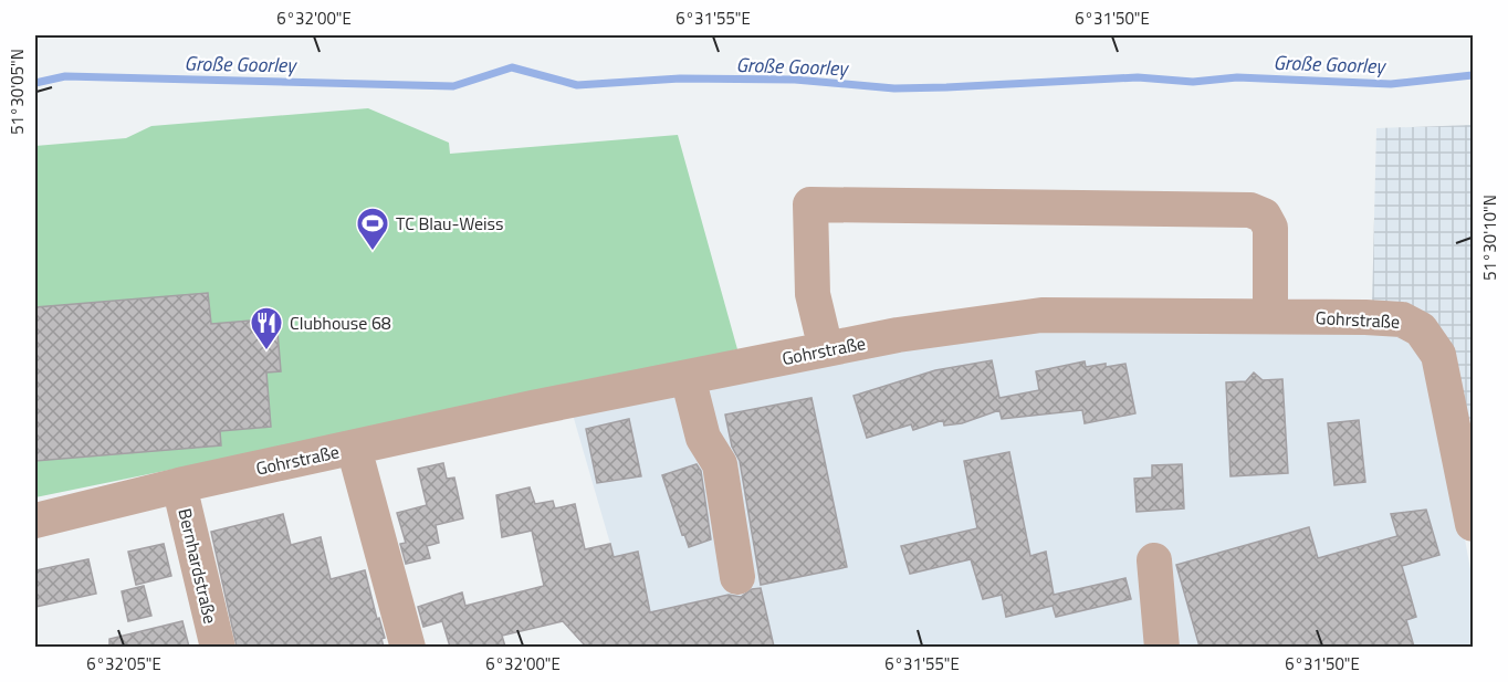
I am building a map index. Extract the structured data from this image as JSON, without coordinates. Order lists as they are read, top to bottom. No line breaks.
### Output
{"streets":{"street":["Gohrstraße","Bernhardstraße"]},"crossings":[["Gohrstraße","Bernhardstraße"]],"water":["Große Goorley"],"places":{"sports":["TC Blau-Weiss"],"restaurant":["Clubhouse 68"]},"coordinates":["6°32'00\"E","6°31'55\"E","6°31'50\"E","51°30'05\"N","51°30'10\"N","6°32'05\"E"]}
